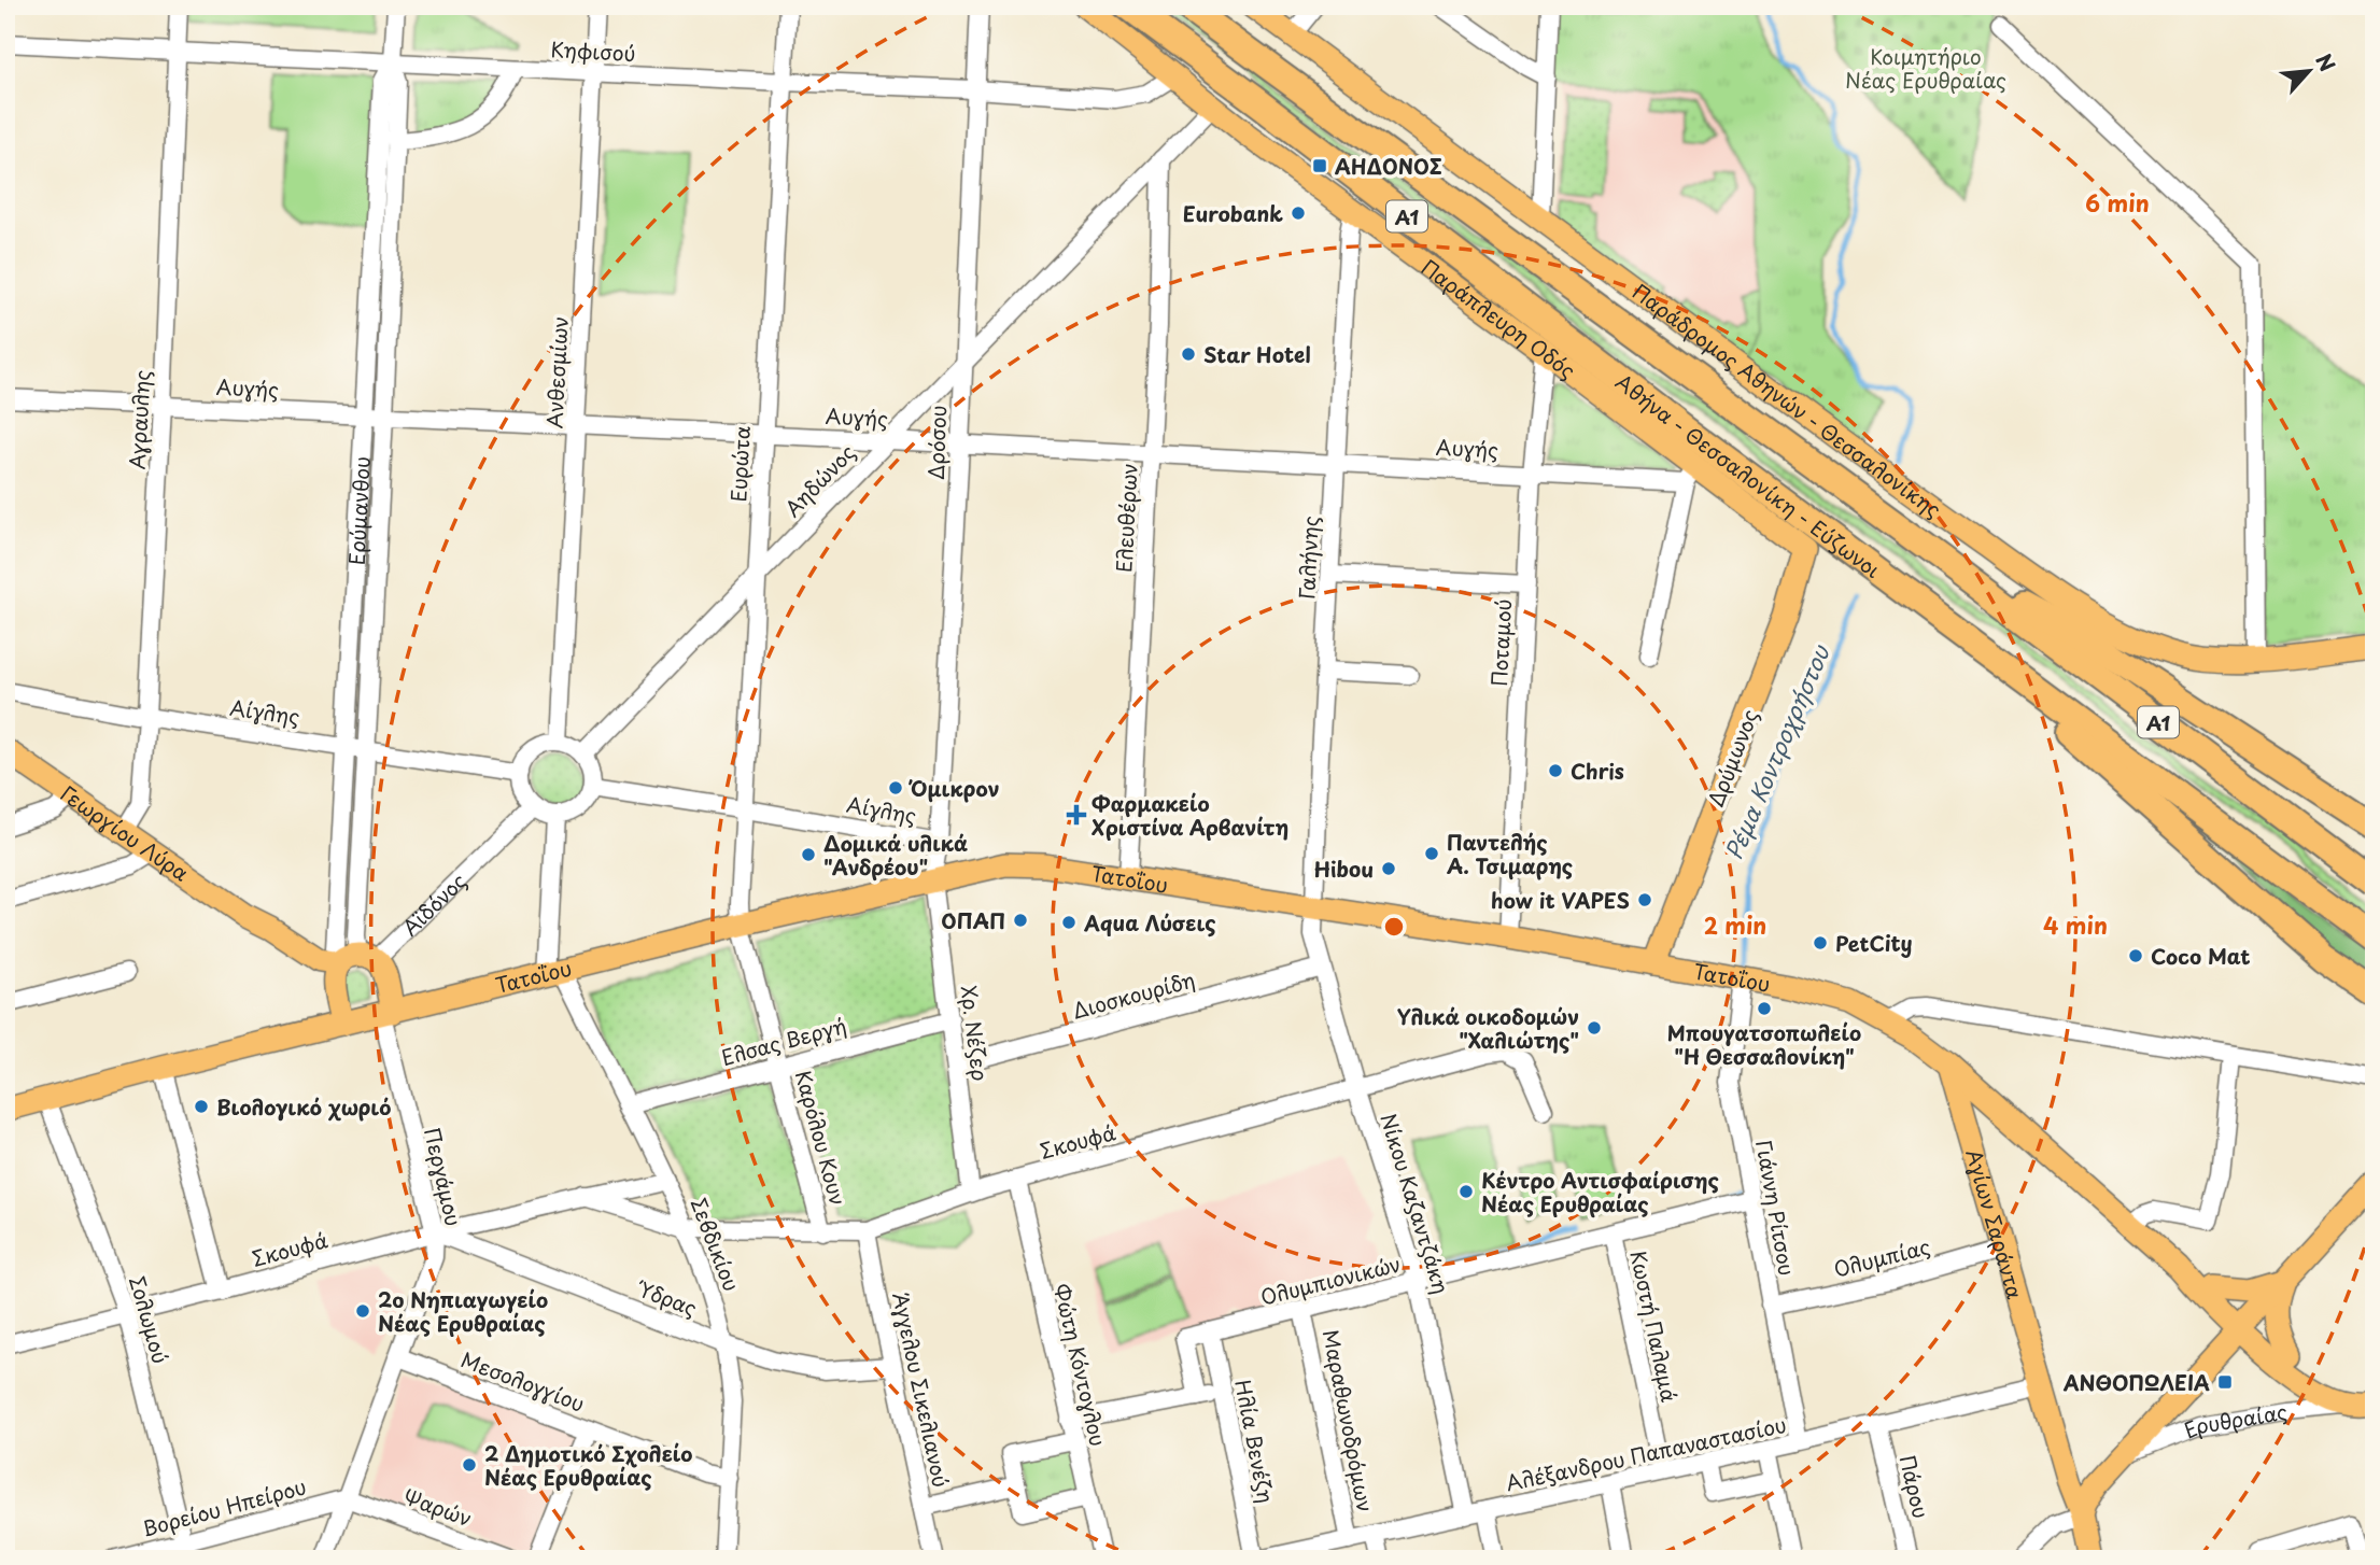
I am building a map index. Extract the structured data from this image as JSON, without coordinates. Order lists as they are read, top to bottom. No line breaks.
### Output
{"streets":{"highway":["Α1","Αθήνα - Θεσσαλονίκη - Εύζωνοι"],"main road":["Παράπλευρη Οδός","Παράδρομος Αθηνών - Θεσσαλονίκης","Ερύμανθου","Δρύμωνος","Γεωργίου Λύρα","Τατοΐου","Αγίων Σαράντα","Ερυθραίας"],"street":["Κηφισού","Ανθεσμίων","Αυγής","Αγραυλης","Δρόσου","Ευρώτα","Αηδώνος","Ελευθέρων","Γαλήνης","Ποταμού","Αίγλης","Αϊδόνος","Διοσκουρίδη","Χρ. Νέζερ","Ελσας Βεργή","Καρόλου Κουν","Σκουφά","Περγάμου","Νίκου Καζαντζάκη","Γιάννη Ρίτσου","Σεβδικίου","Ολυμπίας","Ολυμπιονικών","Ύδρας","Σολωμού","Κωστή Παλαμά","Φώτη Κόντογλου","Μεσολογγίου","Άγγελου Σικελιανού","Μαραθωνοδρόμων","Ηλία Βενέζη","Αλέξανδρου Παπαναστασίου","Πάρου","Βορείου Ηπείρου","Ψαρών"]},"crossings":[["Κηφισού","Παράπλευρη Οδός"],["Κηφισού","Ανθεσμίων"],["Κηφισού","Αγραυλης"],["Κηφισού","Δρόσου"],["Κηφισού","Ευρώτα"],["Κηφισού","Ερύμανθου"],["Παράπλευρη Οδός","Αυγής"],["Παράπλευρη Οδός","Αηδώνος"],["Παράπλευρη Οδός","Γαλήνης"],["Παράπλευρη Οδός","Ποταμού"],["Παράπλευρη Οδός","Δρύμωνος"],["Ανθεσμίων","Αυγής"],["Ανθεσμίων","Αηδώνος"],["Ανθεσμίων","Αίγλης"],["Ανθεσμίων","Αϊδόνος"],["Αυγής","Αγραυλης"],["Αυγής","Δρόσου"],["Αυγής","Ευρώτα"],["Αυγής","Αηδώνος"],["Αυγής","Ερύμανθου"],["Αυγής","Ελευθέρων"],["Αυγής","Γαλήνης"],["Αυγής","Ποταμού"],["Αγραυλης","Αίγλης"],["Αγραυλης","Γεωργίου Λύρα"],["Δρόσου","Αηδώνος"],["Δρόσου","Αίγλης"],["Δρόσου","Τατοΐου"],["Δρόσου","Χρ. Νέζερ"],["Ευρώτα","Αηδώνος"],["Ευρώτα","Αίγλης"],["Ευρώτα","Τατοΐου"],["Ευρώτα","Καρόλου Κουν"],["Αηδώνος","Ελευθέρων"],["Αηδώνος","Αίγλης"],["Αηδώνος","Αϊδόνος"],["Ερύμανθου","Αίγλης"],["Ερύμανθου","Γεωργίου Λύρα"],["Ερύμανθου","Αϊδόνος"],["Ελευθέρων","Τατοΐου"],["Γαλήνης","Τατοΐου"],["Γαλήνης","Νίκου Καζαντζάκη"],["Ποταμού","Τατοΐου"],["Αίγλης","Αϊδόνος"],["Δρύμωνος","Τατοΐου"],["Γεωργίου Λύρα","Αϊδόνος"],["Τατοΐου","Χρ. Νέζερ"],["Τατοΐου","Καρόλου Κουν"],["Τατοΐου","Περγάμου"],["Τατοΐου","Νίκου Καζαντζάκη"],["Τατοΐου","Γιάννη Ρίτσου"],["Τατοΐου","Αγίων Σαράντα"],["Τατοΐου","Σεβδικίου"],["Τατοΐου","Σολωμού"],["Τατοΐου","Ερυθραίας"],["Διοσκουρίδη","Χρ. Νέζερ"],["Διοσκουρίδη","Νίκου Καζαντζάκη"],["Χρ. Νέζερ","Ελσας Βεργή"],["Χρ. Νέζερ","Σκουφά"],["Ελσας Βεργή","Καρόλου Κουν"],["Ελσας Βεργή","Σεβδικίου"],["Καρόλου Κουν","Σκουφά"],["Σκουφά","Περγάμου"],["Σκουφά","Νίκου Καζαντζάκη"],["Σκουφά","Σεβδικίου"],["Σκουφά","Ύδρας"],["Σκουφά","Σολωμού"],["Σκουφά","Φώτη Κόντογλου"],["Σκουφά","Άγγελου Σικελιανού"],["Περγάμου","Ύδρας"],["Περγάμου","Μεσολογγίου"],["Περγάμου","Βορείου Ηπείρου"],["Περγάμου","Ψαρών"],["Νίκου Καζαντζάκη","Ολυμπιονικών"],["Νίκου Καζαντζάκη","Αλέξανδρου Παπαναστασίου"],["Γιάννη Ρίτσου","Ολυμπίας"],["Γιάννη Ρίτσου","Ολυμπιονικών"],["Γιάννη Ρίτσου","Αλέξανδρου Παπαναστασίου"],["Αγίων Σαράντα","Ολυμπίας"],["Αγίων Σαράντα","Ερυθραίας"],["Αγίων Σαράντα","Αλέξανδρου Παπαναστασίου"],["Σεβδικίου","Ύδρας"],["Σεβδικίου","Μεσολογγίου"],["Ολυμπιονικών","Κωστή Παλαμά"],["Ολυμπιονικών","Μαραθωνοδρόμων"],["Ολυμπιονικών","Ηλία Βενέζη"],["Ύδρας","Άγγελου Σικελιανού"],["Σολωμού","Βορείου Ηπείρου"],["Κωστή Παλαμά","Αλέξανδρου Παπαναστασίου"],["Μαραθωνοδρόμων","Αλέξανδρου Παπαναστασίου"],["Ηλία Βενέζη","Αλέξανδρου Παπαναστασίου"],["Αλέξανδρου Παπαναστασίου","Πάρου"],["Βορείου Ηπείρου","Ψαρών"]],"water":["Ρέμα Κοντροχρήστου"],"parks":["Κοιμητήριο Νέας Ερυθραίας"],"places":{"transit":["ΑΗΔΟΝΟΣ","ΑΝΘΟΠΩΛΕΙΑ"],"other":["Eurobank","Star Hotel","Chris","Όμικρον","Παντελής Α. Τσιμαρης","Δομικά υλικά \"Ανδρέου\"","Hibou","how it VAPES","ΟΠΑΠ","Aqua Λύσεις","PetCity","Coco Mat","Μπουγατσοπωλείο \"Η Θεσσαλονίκη\"","Υλικά οικοδομών \"Χαλιώτης\"","Βιολογικό χωριό","Κέντρο Αντισφαίρισης Νέας Ερυθραίας","2ο Νηπιαγωγείο Νέας Ερυθραίας","2 Δημοτικό Σχολείο Νέας Ερυθραίας"],"health":["Φαρμακείο Χριστίνα Αρβανίτη"]},"north":"top right","rings":["6 min","2 min","4 min"]}
